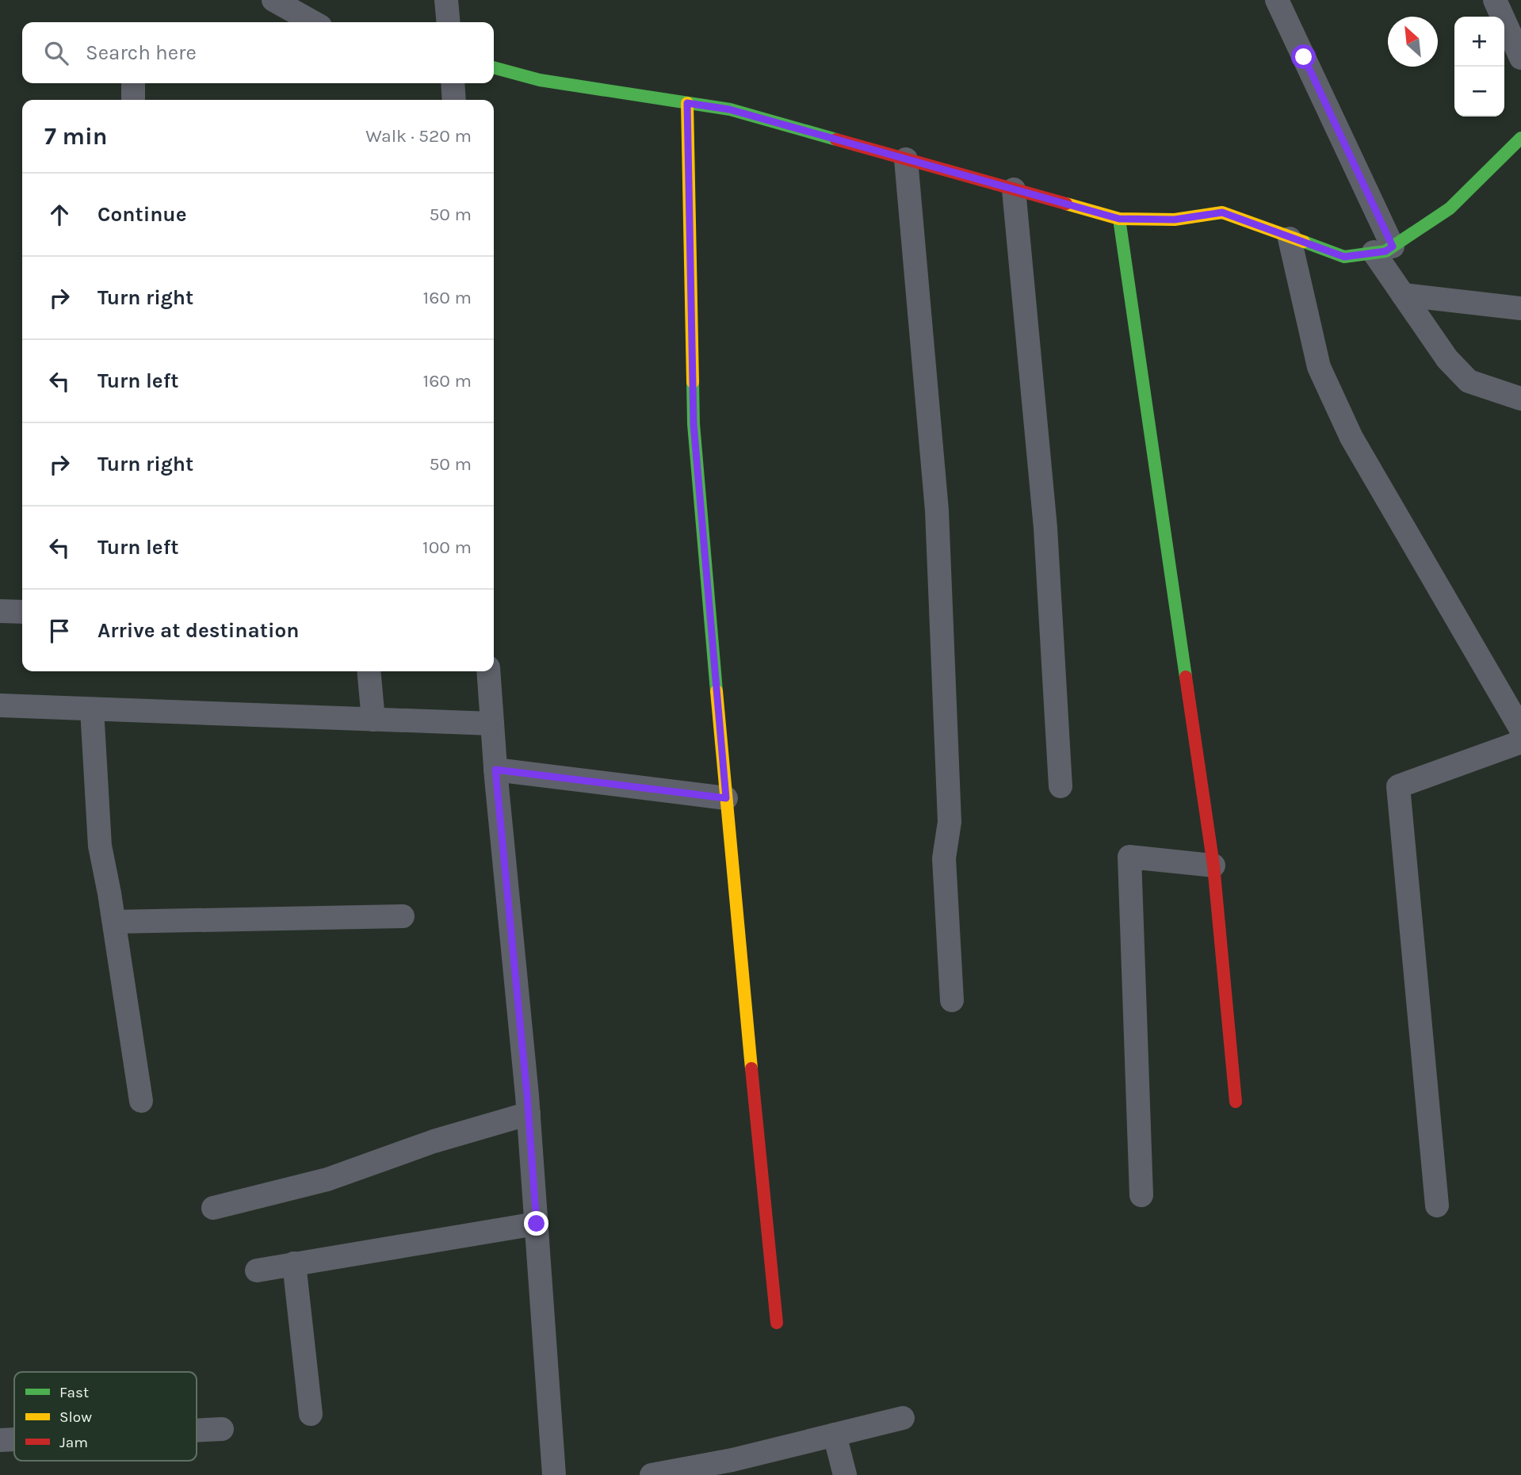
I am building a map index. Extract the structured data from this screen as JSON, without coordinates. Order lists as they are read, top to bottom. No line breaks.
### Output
{"legend":["Fast","Slow","Jam"],"north":"top left","page":{"map_buttons":["+","−"],"search":"Search here","heading":["7 min","Walk · 520 m"],"list":[["Continue","50 m"],["Turn right","160 m"],["Turn left","160 m"],["Turn right","50 m"],["Turn left","100 m"],"Arrive at destination"]}}
